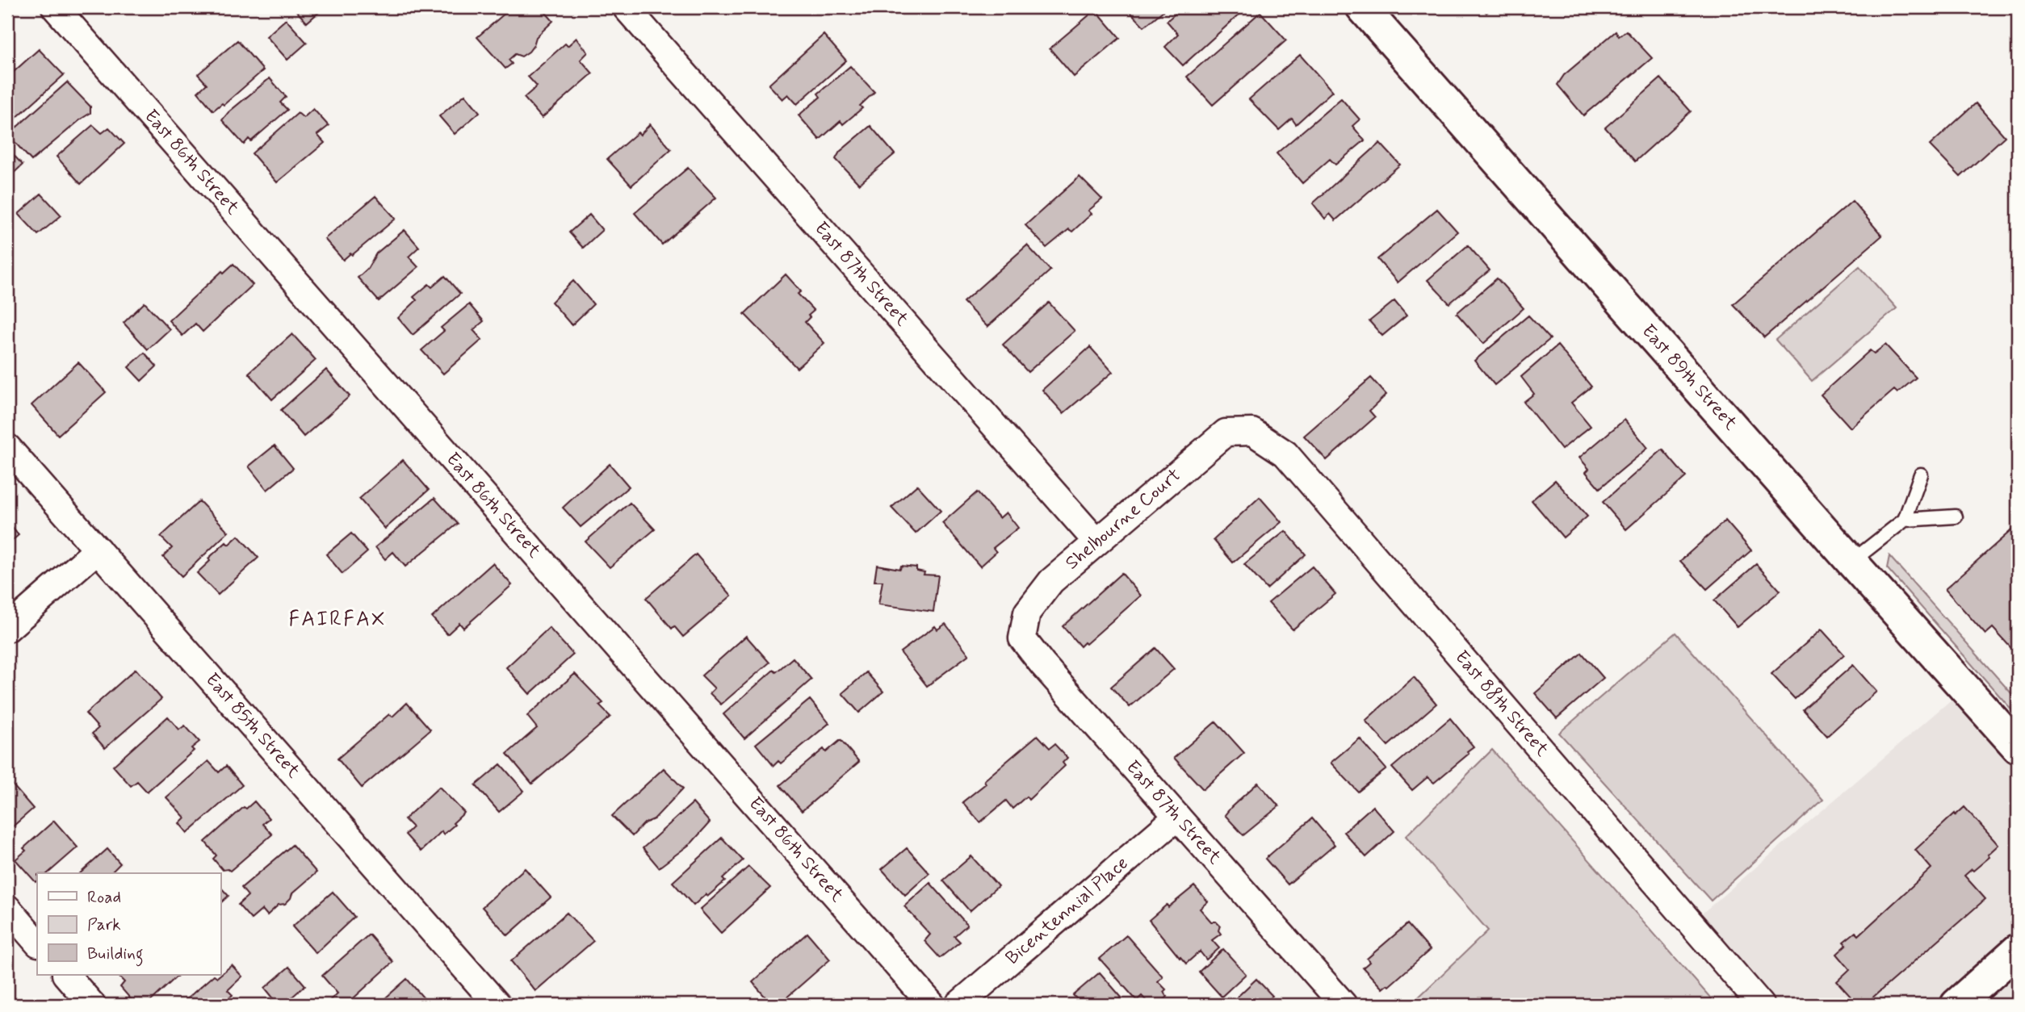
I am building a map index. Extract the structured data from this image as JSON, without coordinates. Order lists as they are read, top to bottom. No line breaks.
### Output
{"streets":{"street":["East 86th Street","East 87th Street","East 89th Street","Shelbourne Court","East 88th Street","East 85th Street","Bicentennial Place"]},"crossings":[["East 87th Street","Shelbourne Court"],["East 87th Street","Bicentennial Place"],["Shelbourne Court","East 88th Street"]],"districts":["FAIRFAX"],"legend":["Road","Park","Building"]}
